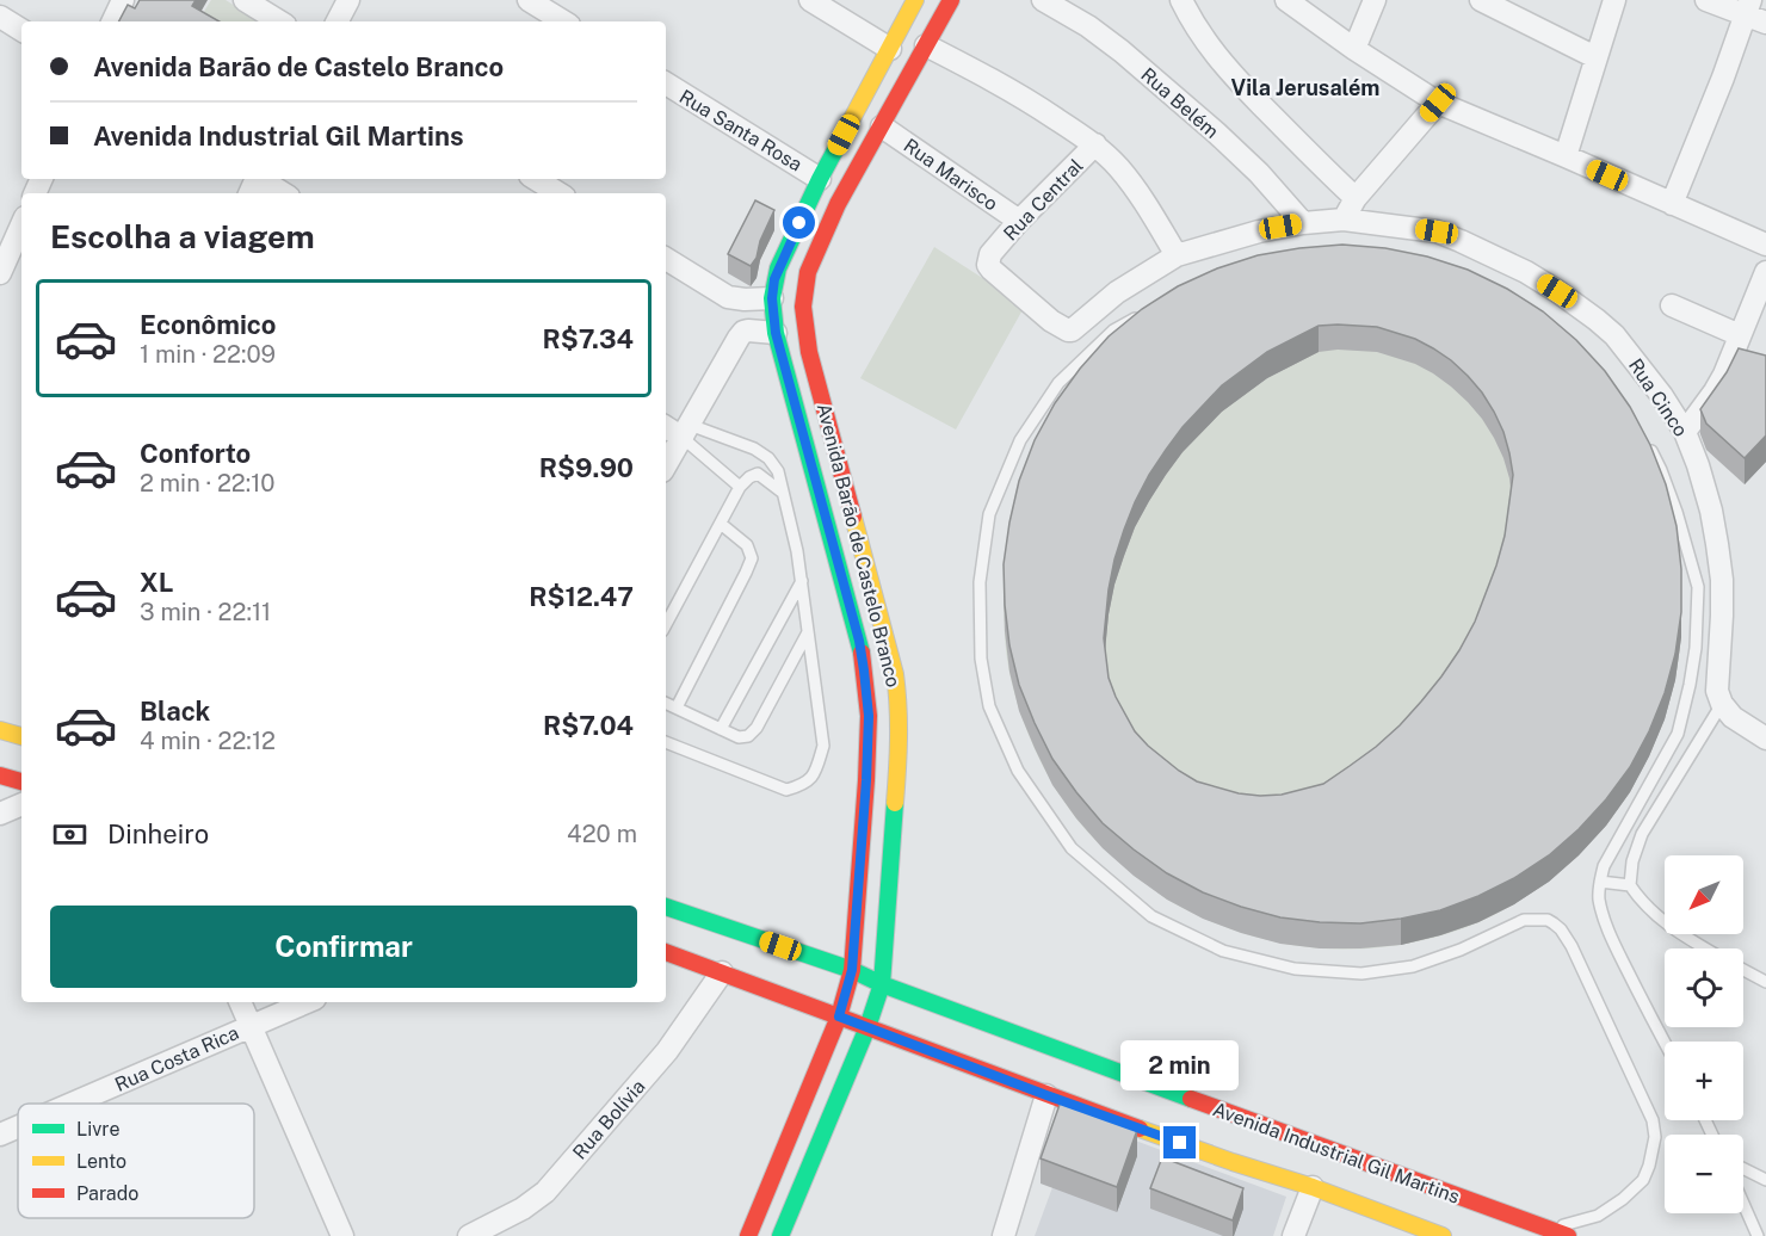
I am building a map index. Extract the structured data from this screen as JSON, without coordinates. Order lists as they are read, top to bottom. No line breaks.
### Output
{"streets":{"main road":["Avenida Barão de Castelo Branco","Avenida Industrial Gil Martins"],"street":["Rua Belém","Rua Santa Rosa","Rua Marisco","Rua Central","Rua Cinco","Rua Costa Rica","Rua Bolívia"]},"crossings":[["Rua Santa Rosa","Avenida Barão de Castelo Branco"],["Rua Marisco","Rua Central"],["Rua Marisco","Avenida Barão de Castelo Branco"],["Avenida Barão de Castelo Branco","Avenida Industrial Gil Martins"],["Rua Bolívia","Avenida Industrial Gil Martins"]],"districts":["Vila Jerusalém"],"legend":["Livre","Lento","Parado"],"north":"bottom left","page":{"banner":["Avenida Barão de Castelo Branco","Avenida Industrial Gil Martins"],"heading":"Escolha a viagem","list":[{"name":"Econômico","note":"1 min · 22:09","value":"R$7.34"},{"name":"Conforto","note":"2 min · 22:10","value":"R$9.90"},{"name":"XL","note":"3 min · 22:11","value":"R$12.47"},{"name":"Black","note":"4 min · 22:12","value":"R$7.04"}],"pay":["Dinheiro","420 m"],"map_buttons":["+","−"],"buttons":"Confirmar","bubble":"2 min"}}
